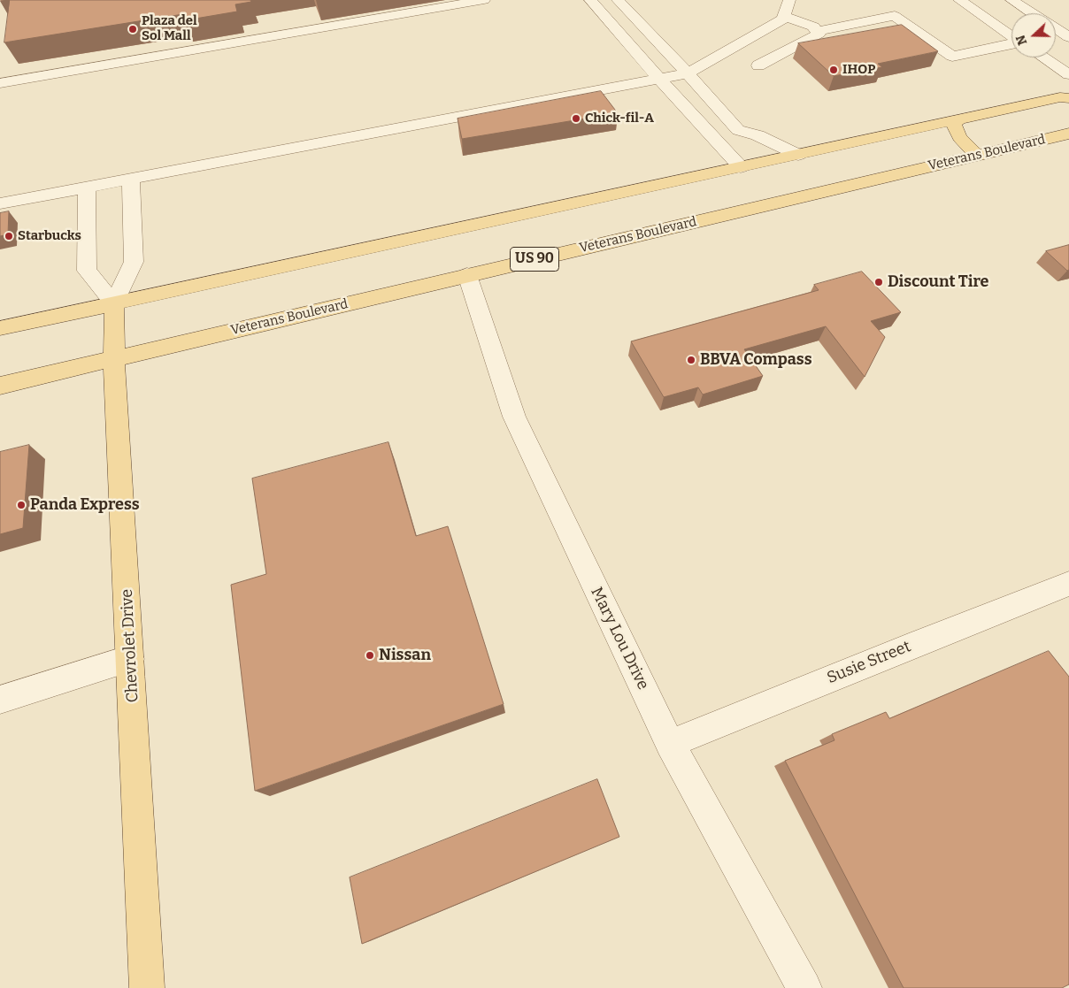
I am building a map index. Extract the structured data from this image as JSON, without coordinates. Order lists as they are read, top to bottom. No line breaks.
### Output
{"streets":{"main road":["Veterans Boulevard","US 90","Chevrolet Drive"],"street":["Mary Lou Drive","Susie Street"]},"crossings":[["Veterans Boulevard","Mary Lou Drive"],["Veterans Boulevard","Chevrolet Drive"],["Mary Lou Drive","Susie Street"]],"places":["Plaza del Sol Mall","IHOP","Chick-fil-A","Starbucks","Discount Tire","BBVA Compass","Panda Express","Nissan"],"north":"left"}
